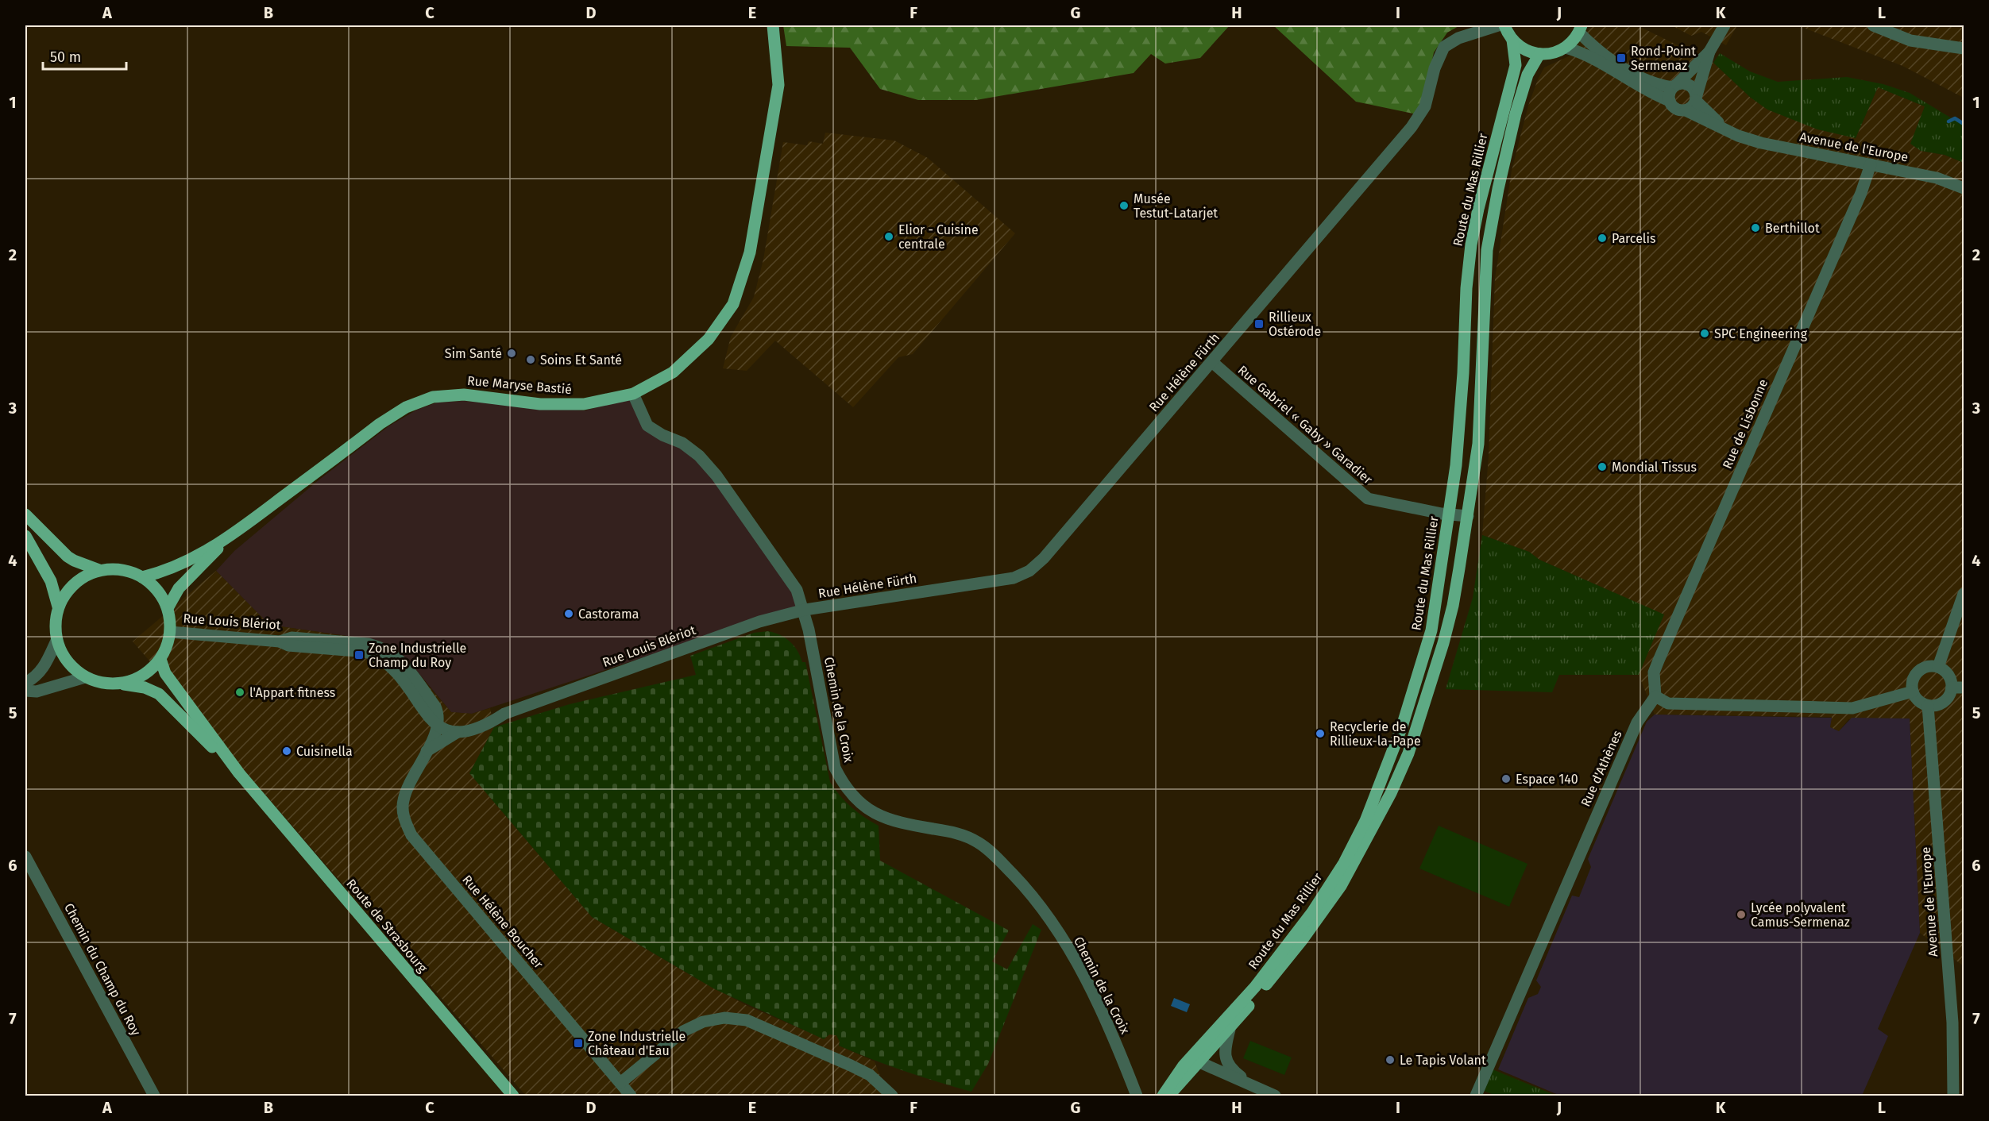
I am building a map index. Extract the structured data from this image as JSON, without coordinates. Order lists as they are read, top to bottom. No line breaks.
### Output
{"streets":{"main road":["Route du Mas Rillier","Rue Maryse Bastié","Route de Strasbourg"],"street":["Avenue de l'Europe","Rue Hélène Fürth","Rue de Lisbonne","Rue Gabriel « Gaby » Garadier","Rue Louis Blériot","Chemin de la Croix","Rue d'Athènes","Rue Hélène Boucher","Chemin du Champ du Roy"]},"crossings":[["Avenue de l'Europe","Rue de Lisbonne"],["Route du Mas Rillier","Rue Gabriel « Gaby » Garadier"],["Rue Hélène Fürth","Rue Gabriel « Gaby » Garadier"],["Rue Hélène Fürth","Rue Louis Blériot"],["Rue Hélène Fürth","Chemin de la Croix"],["Rue Maryse Bastié","Rue Louis Blériot"],["Rue Maryse Bastié","Chemin de la Croix"],["Rue Maryse Bastié","Route de Strasbourg"],["Rue de Lisbonne","Rue d'Athènes"],["Rue Louis Blériot","Chemin de la Croix"],["Rue Louis Blériot","Route de Strasbourg"]],"places":{"transit":["Rond-Point Sermenaz","Rillieux Ostérode","Zone Industrielle Champ du Roy","Zone Industrielle Château d'Eau"],"other":["Musée Testut-Latarjet","Berthillot","Elior - Cuisine centrale","Parcelis","SPC Engineering","Sim Santé","Soins Et Santé","Mondial Tissus","Castorama","l'Appart fitness","Recyclerie de Rillieux-la-Pape","Cuisinella","Espace 140","Lycée polyvalent Camus-Sermenaz","Le Tapis Volant"]},"scale_bar":"50 m","grid":{"columns":["A","B","C","D","E","F","G","H","I","J","K","L"],"rows":["1","2","3","4","5","6","7"]}}
